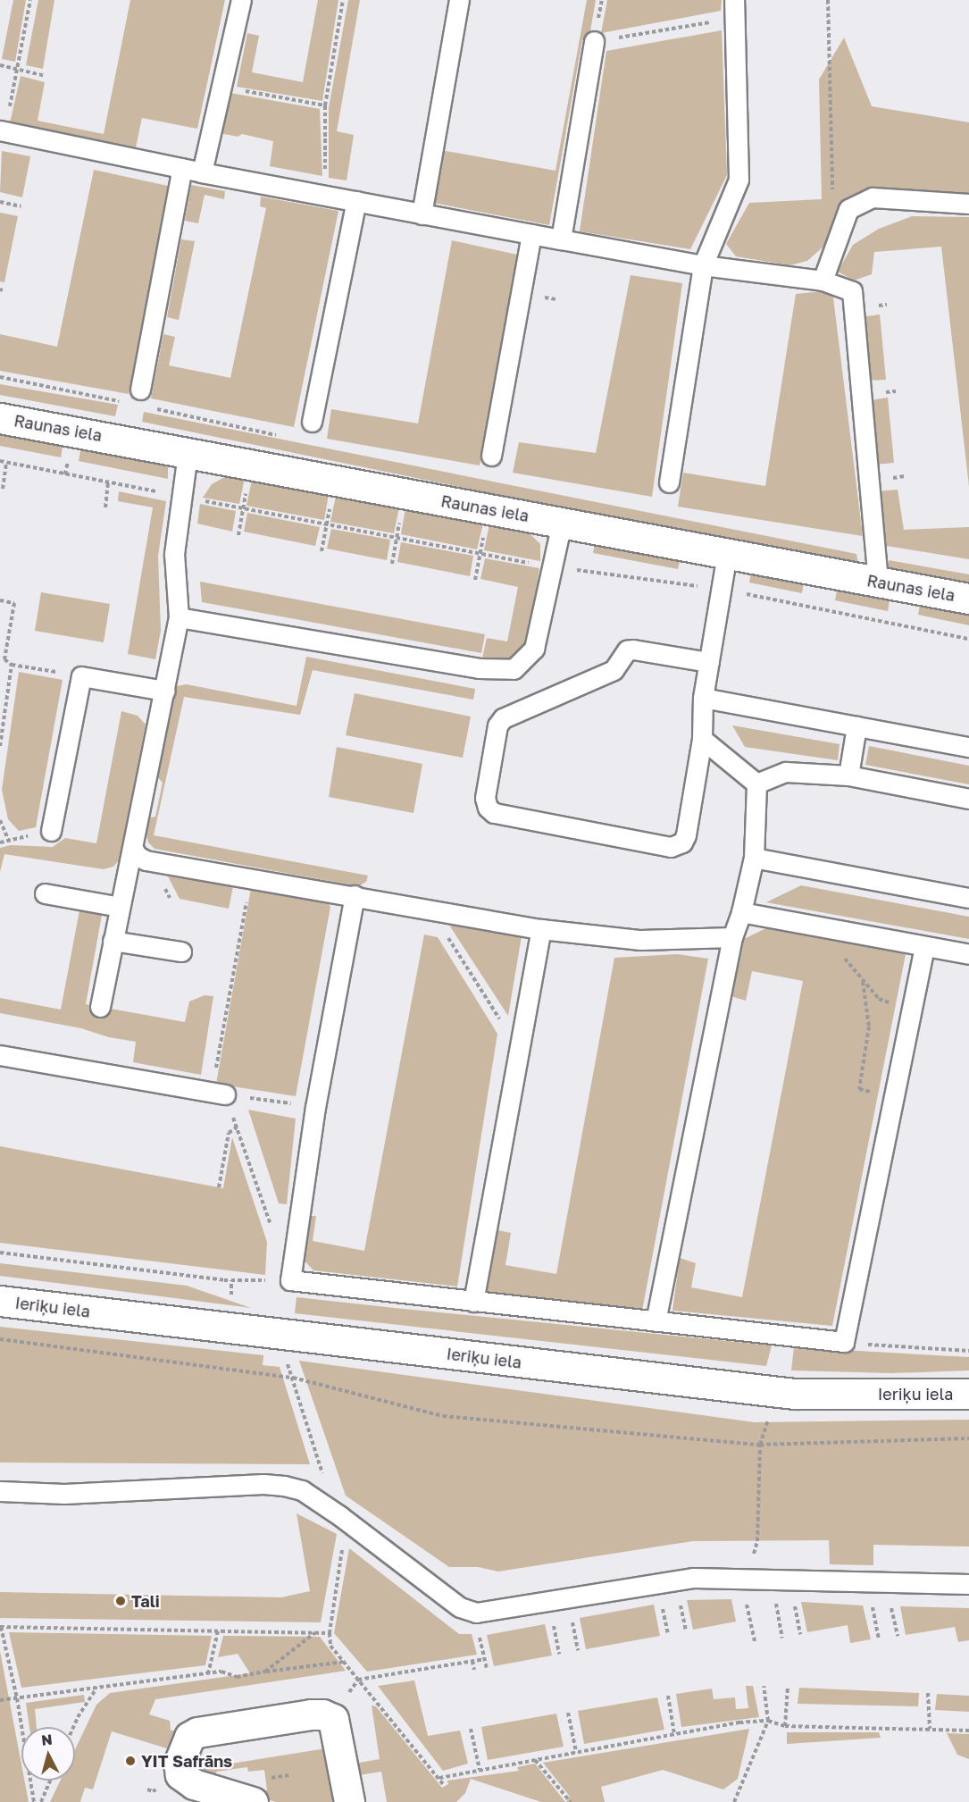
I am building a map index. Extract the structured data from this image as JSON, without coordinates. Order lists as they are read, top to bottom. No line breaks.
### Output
{"streets":{"street":["Raunas iela","Ieriķu iela"]},"places":["Tali","YIT Safrāns"],"north":"top"}
